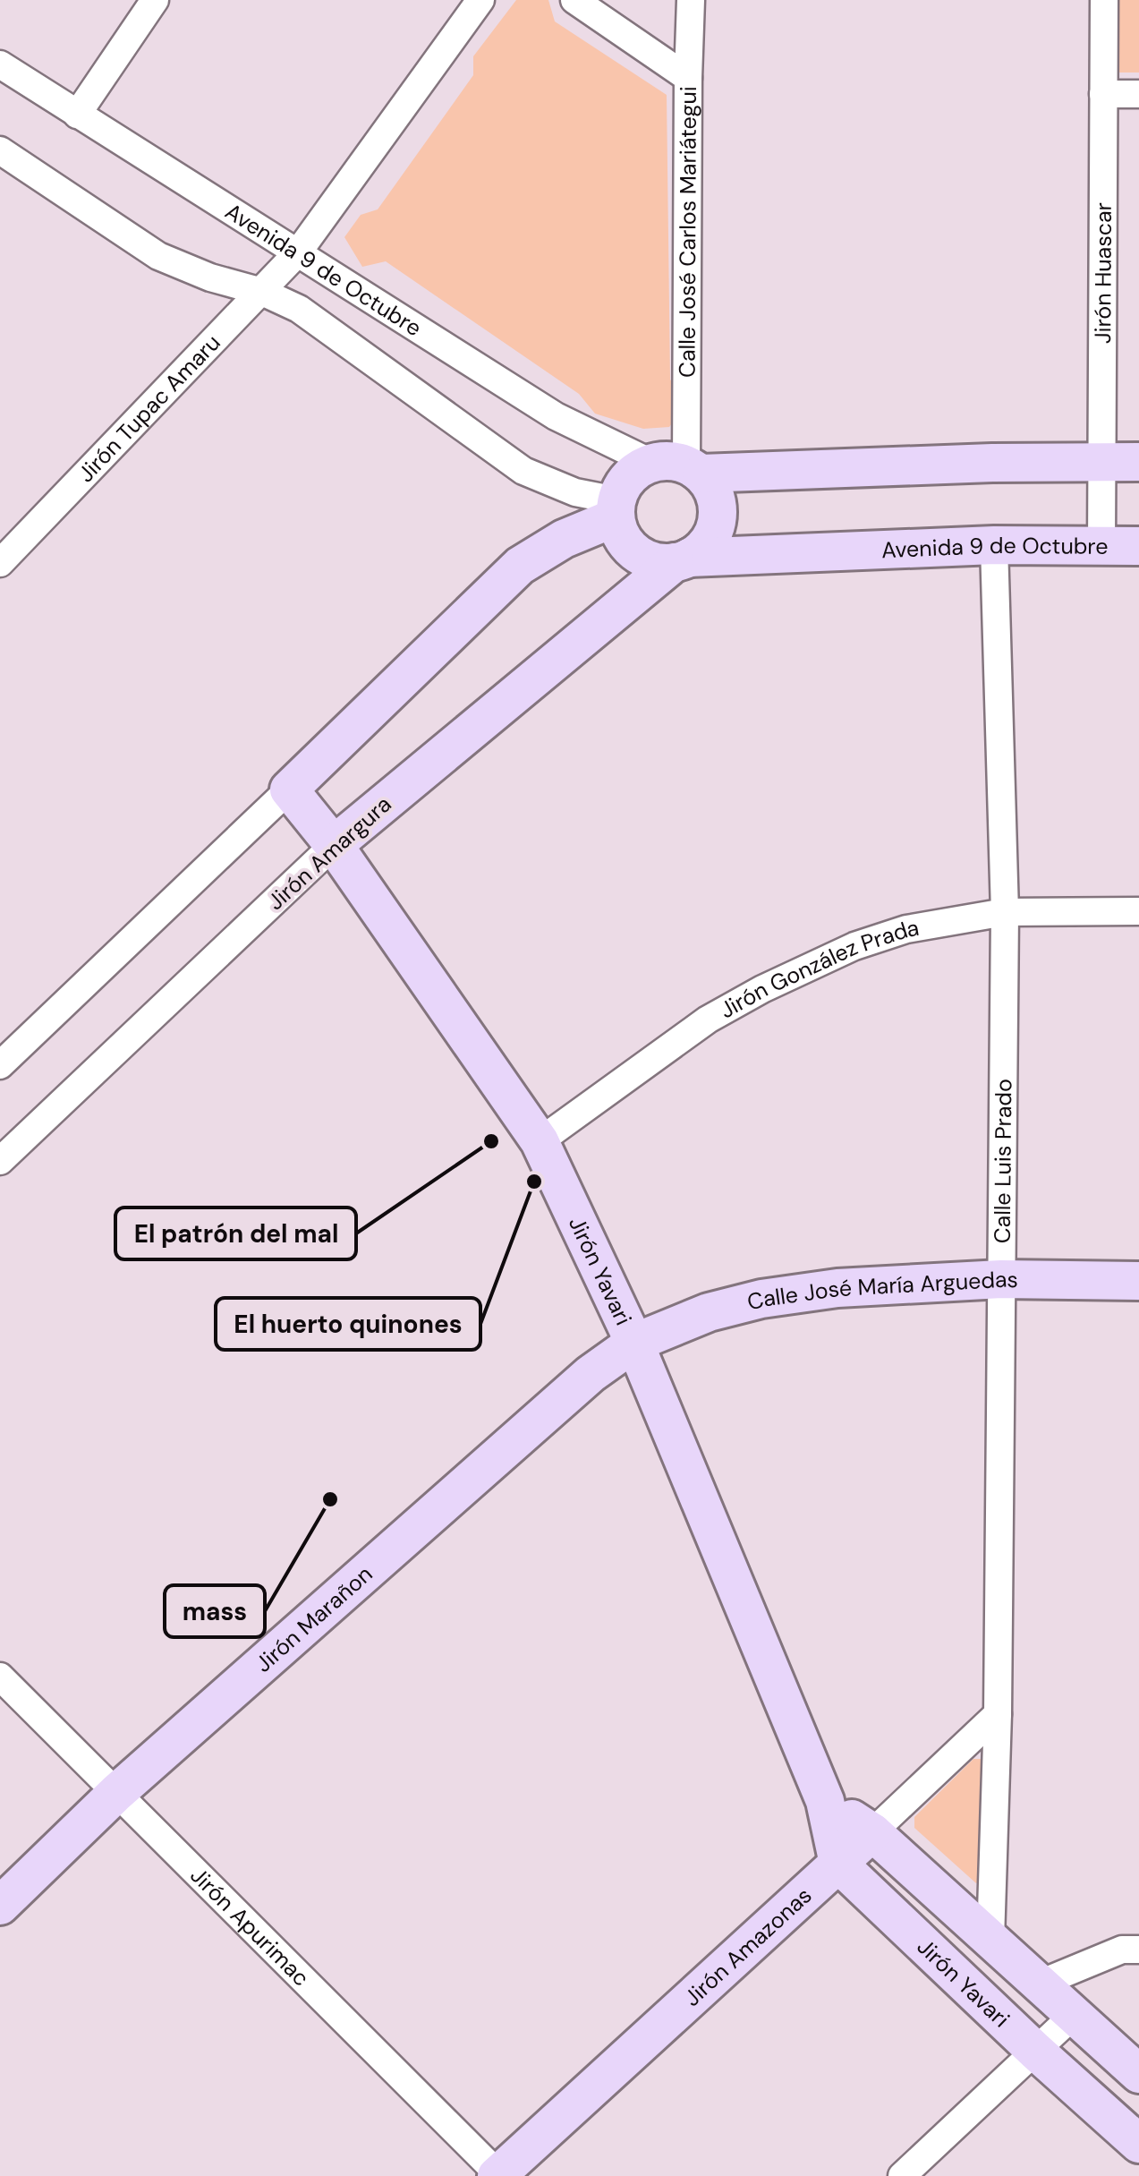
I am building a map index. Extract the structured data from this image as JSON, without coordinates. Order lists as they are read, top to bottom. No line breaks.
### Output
{"streets":{"street":["Calle José Carlos Mariátegui","Avenida 9 de Octubre","Jirón Huascar","Jirón Tupac Amaru","Jirón Amargura","Jirón González Prada","Calle Luis Prado","Jirón Yavari","Calle José María Arguedas","Jirón Marañon","Jirón Apurimac","Jirón Amazonas"]},"crossings":[["Calle José Carlos Mariátegui","Avenida 9 de Octubre"],["Calle José Carlos Mariátegui","Jirón Amargura"],["Avenida 9 de Octubre","Jirón Huascar"],["Avenida 9 de Octubre","Jirón Tupac Amaru"],["Avenida 9 de Octubre","Jirón Amargura"],["Avenida 9 de Octubre","Calle Luis Prado"],["Jirón Amargura","Jirón Yavari"],["Jirón González Prada","Calle Luis Prado"],["Jirón González Prada","Jirón Yavari"],["Calle Luis Prado","Calle José María Arguedas"],["Calle Luis Prado","Jirón Amazonas"],["Jirón Yavari","Calle José María Arguedas"],["Jirón Yavari","Jirón Marañon"],["Jirón Yavari","Jirón Amazonas"],["Calle José María Arguedas","Jirón Marañon"],["Jirón Marañon","Jirón Apurimac"],["Jirón Apurimac","Jirón Amazonas"]],"places":["El patrón del mal","El huerto quinones","mass"]}
